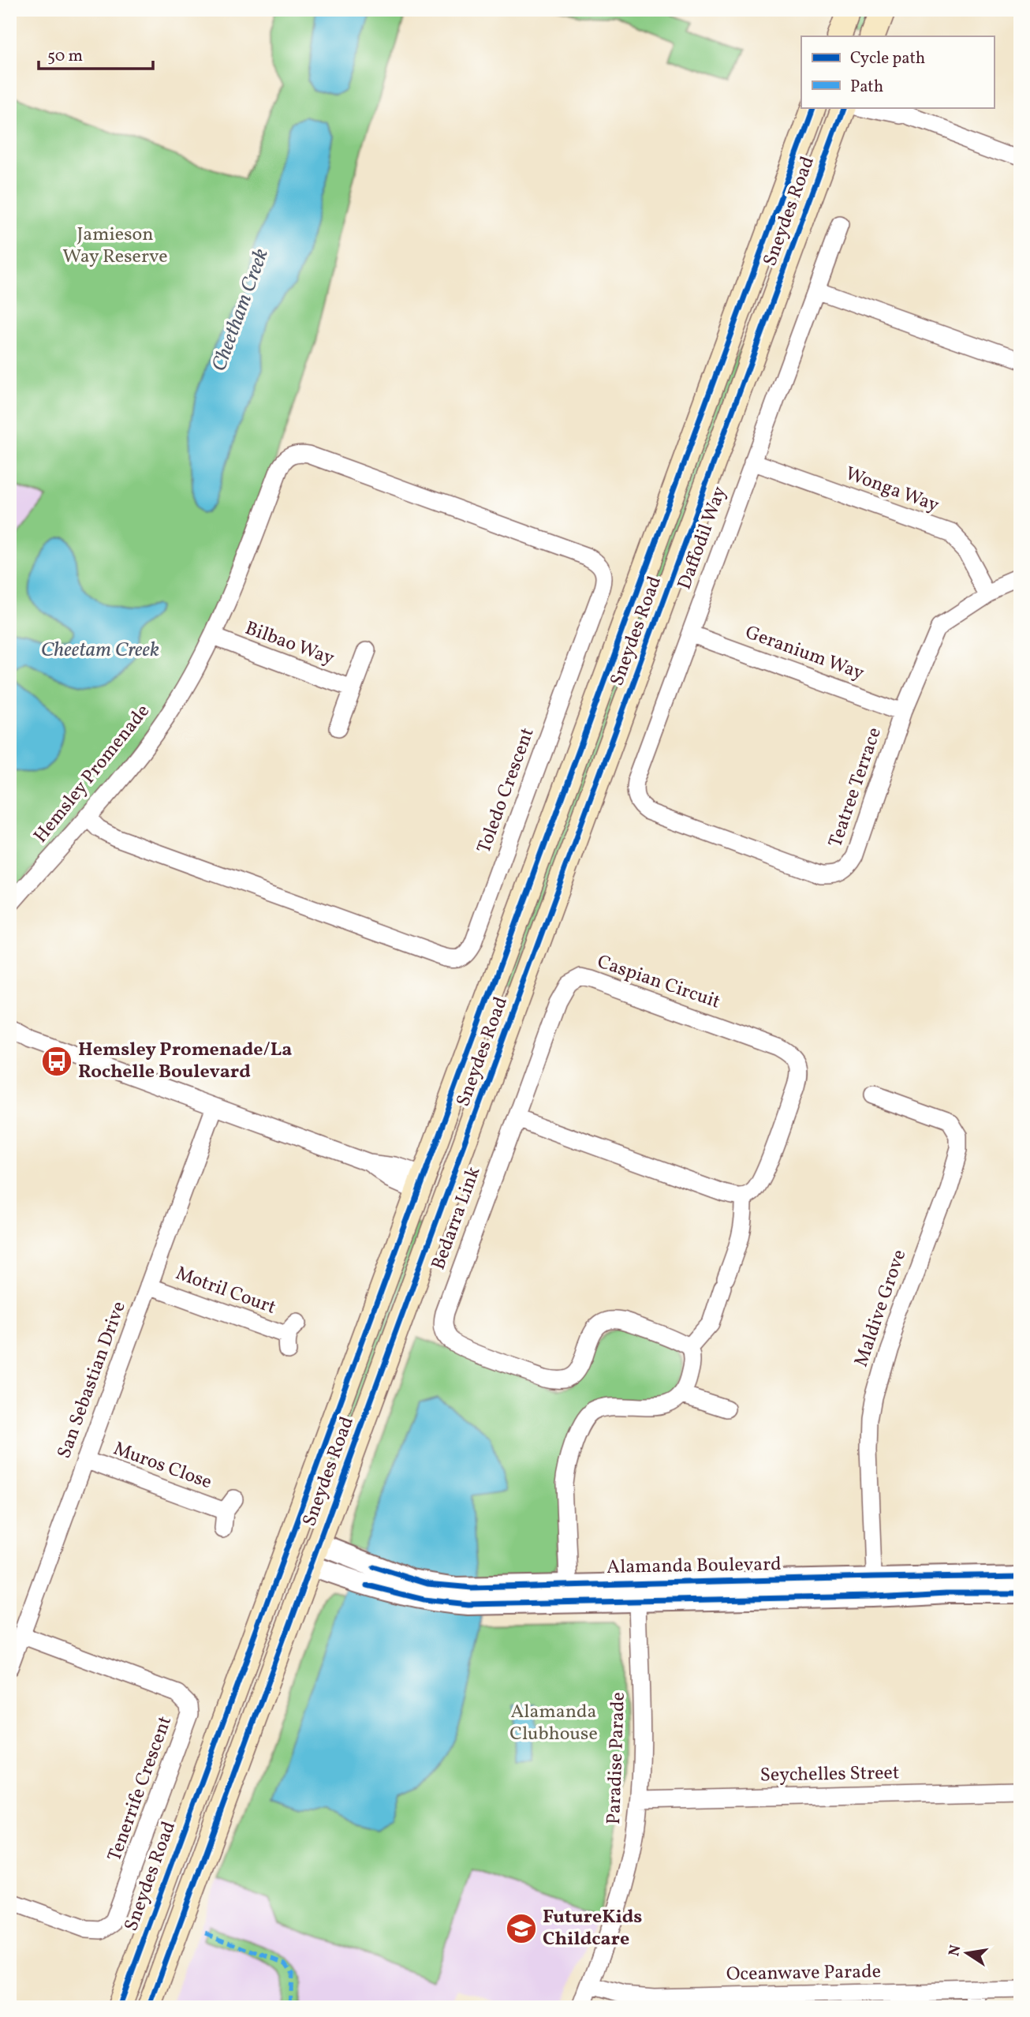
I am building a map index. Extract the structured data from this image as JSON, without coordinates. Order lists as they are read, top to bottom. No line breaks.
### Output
{"streets":{"main road":["Sneydes Road"],"street":["Wonga Way","Daffodil Way","Bilbao Way","Geranium Way","Hemsley Promenade","Teatree Terrace","Toledo Crescent","Caspian Circuit","Bedarra Link","Motril Court","Maldive Grove","San Sebastian Drive","Muros Close","Alamanda Boulevard","Paradise Parade","Seychelles Street","Tenerrife Crescent","Oceanwave Parade"]},"crossings":[["Sneydes Road","Alamanda Boulevard"],["Wonga Way","Daffodil Way"],["Wonga Way","Teatree Terrace"],["Daffodil Way","Geranium Way"],["Daffodil Way","Teatree Terrace"],["Bilbao Way","Hemsley Promenade"],["Geranium Way","Teatree Terrace"],["Hemsley Promenade","Toledo Crescent"],["Caspian Circuit","Bedarra Link"],["Motril Court","San Sebastian Drive"],["Maldive Grove","Alamanda Boulevard"],["San Sebastian Drive","Muros Close"],["San Sebastian Drive","Tenerrife Crescent"],["Alamanda Boulevard","Paradise Parade"],["Paradise Parade","Seychelles Street"],["Paradise Parade","Oceanwave Parade"]],"water":["Cheetham Creek","Cheetam Creek"],"parks":["Jamieson Way Reserve","Alamanda Clubhouse"],"places":{"bus stop":["Hemsley Promenade/La Rochelle Boulevard"],"school or university":["FutureKids Childcare"]},"legend":["Cycle path","Path"],"scale_bar":"50 m","north":"left"}
